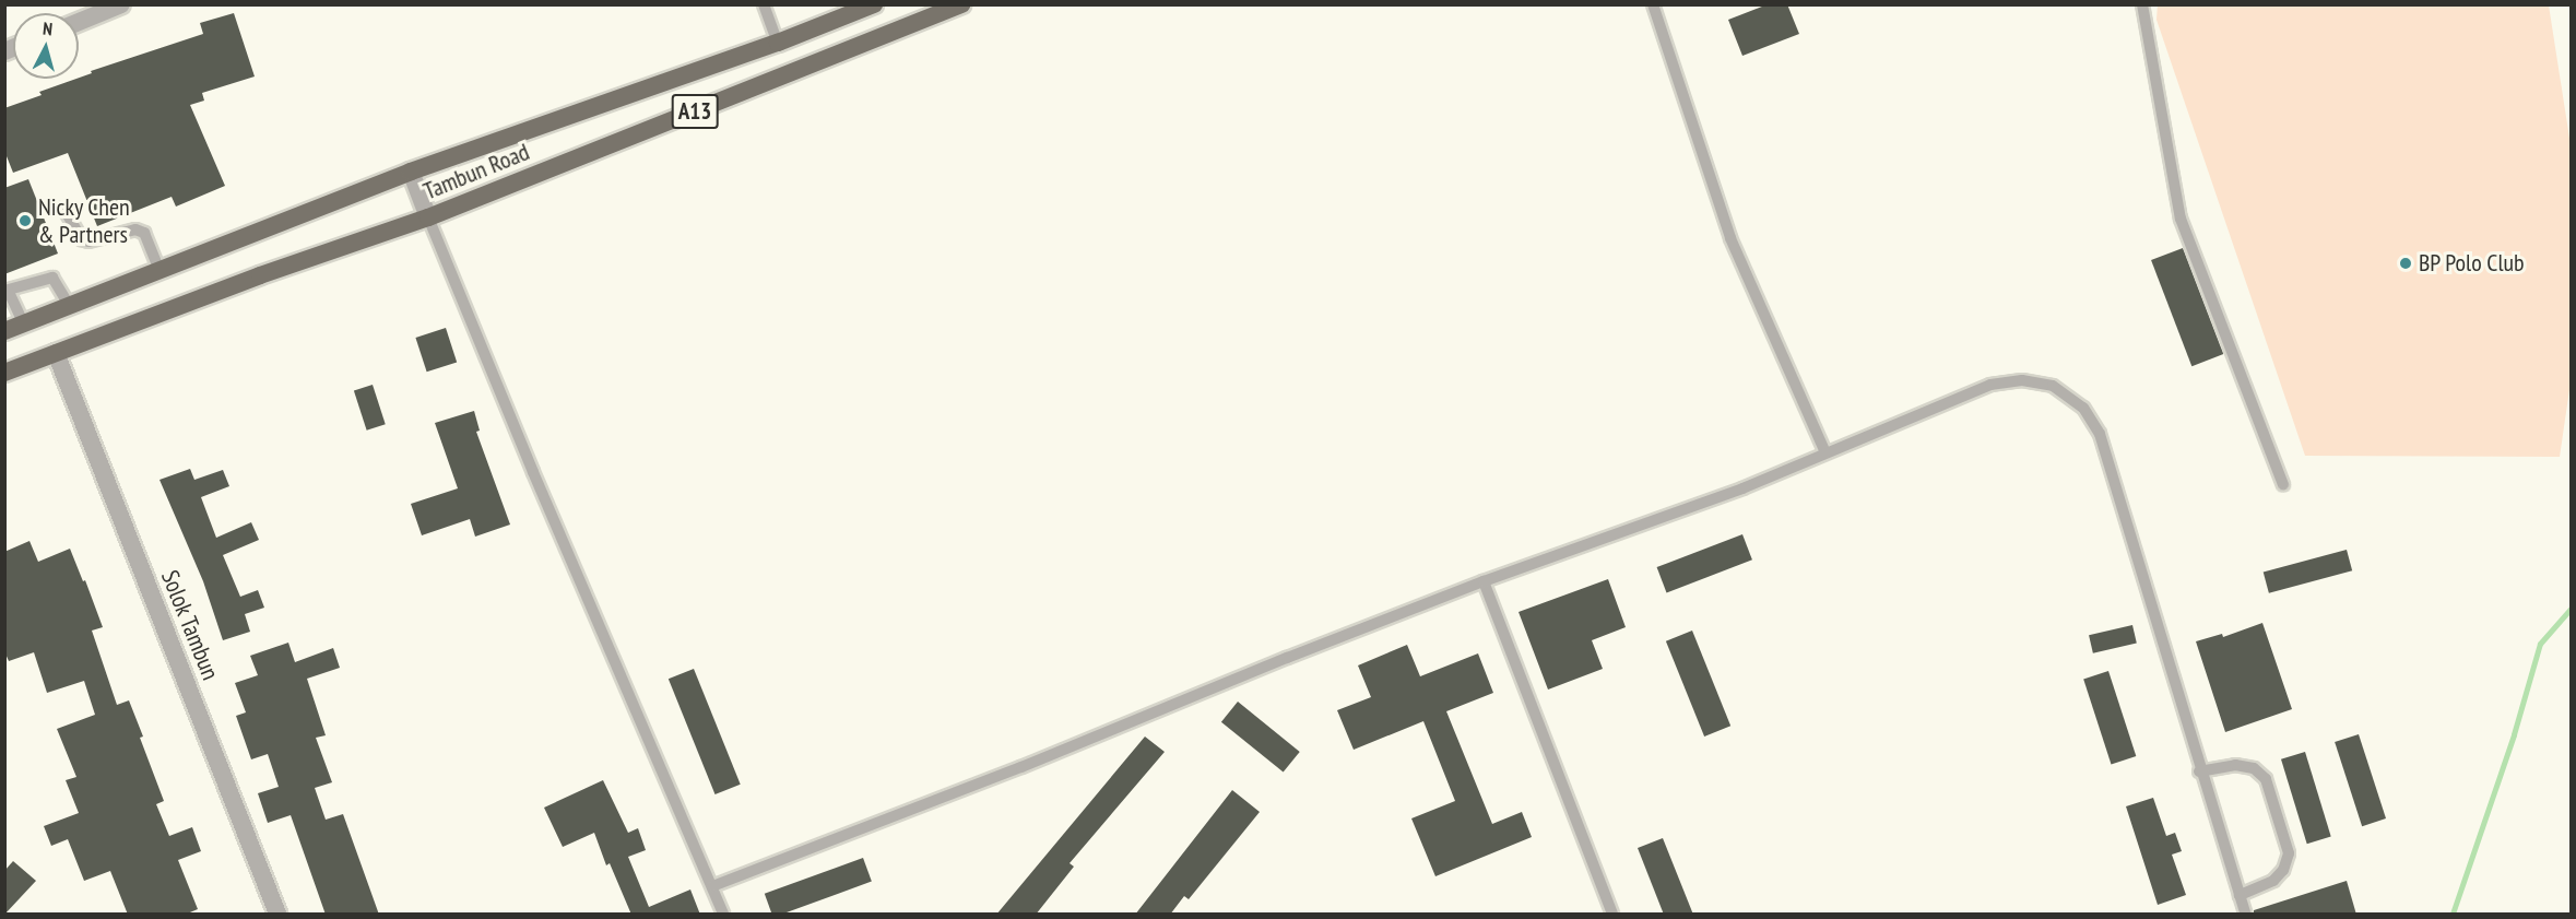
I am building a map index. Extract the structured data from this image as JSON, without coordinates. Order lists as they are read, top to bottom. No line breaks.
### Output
{"streets":{"main road":["A13","Tambun Road"],"street":["Solok Tambun"]},"crossings":[["Tambun Road","Solok Tambun"]],"places":["Nicky Chen & Partners","BP Polo Club"],"north":"top"}
